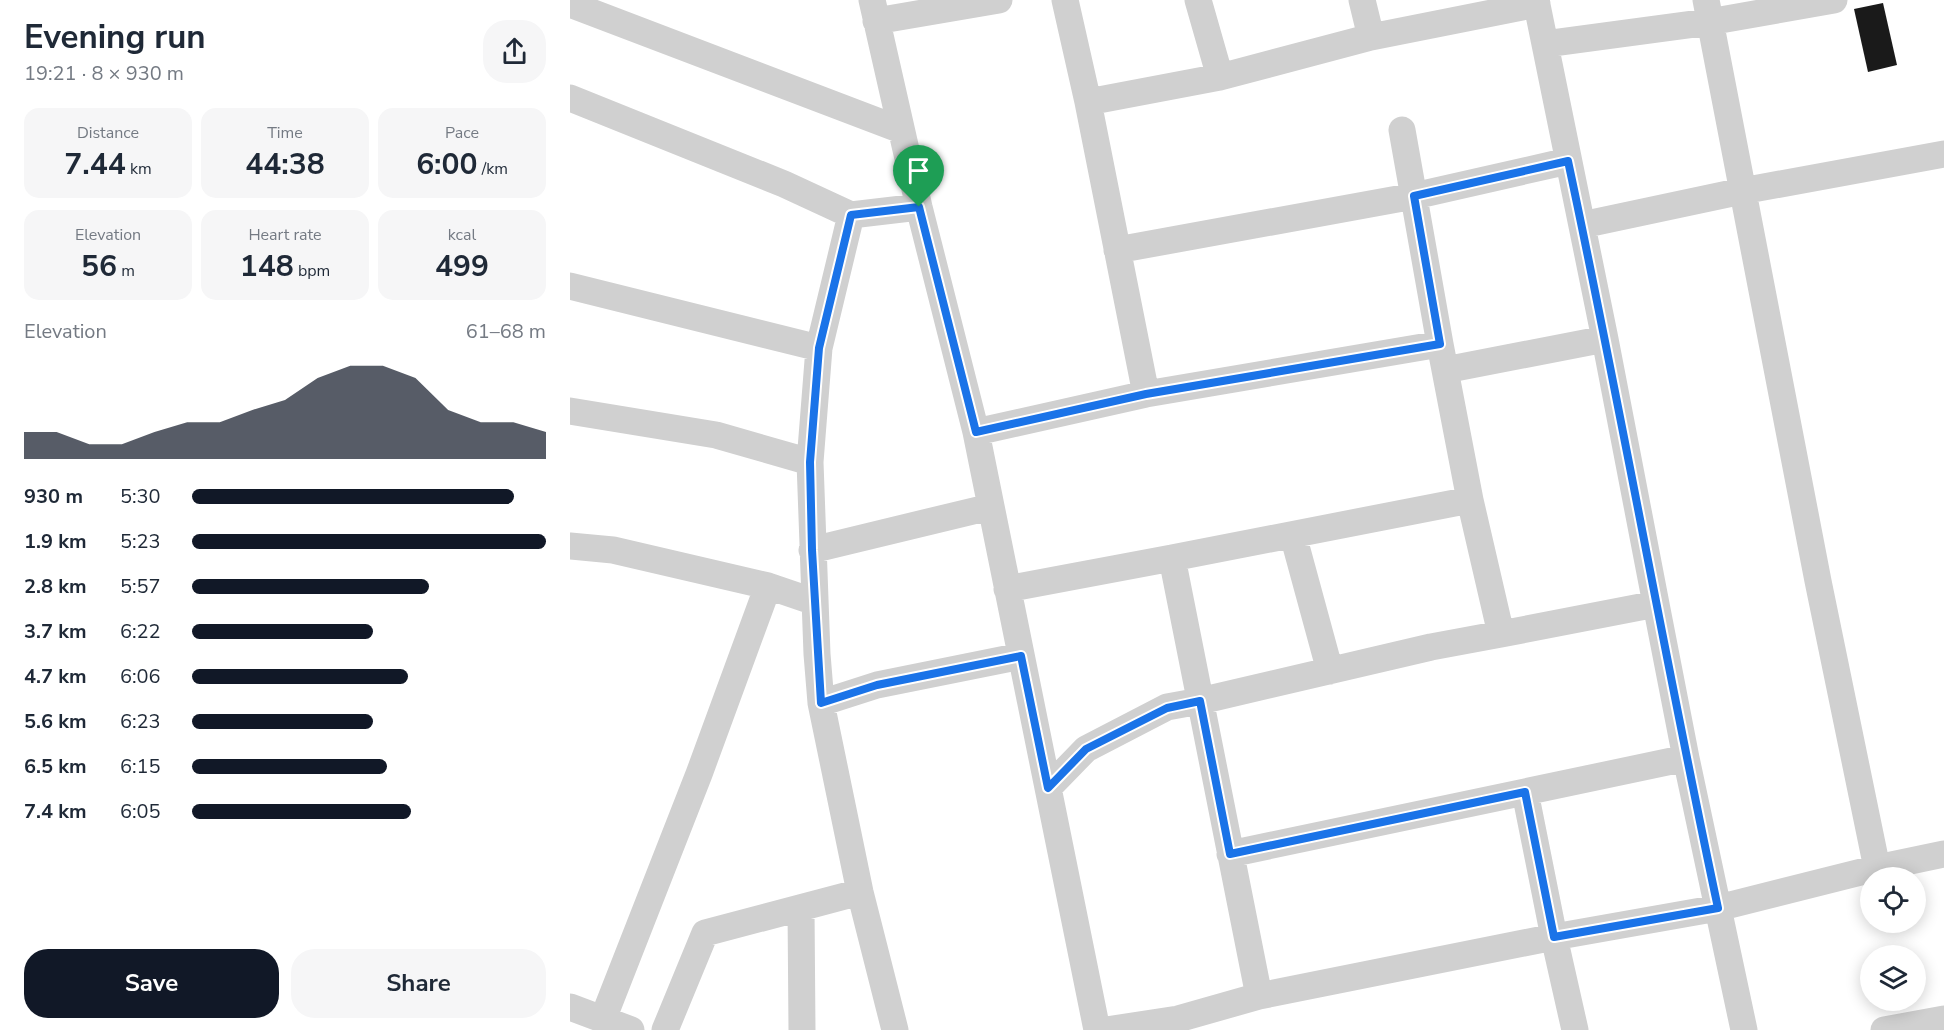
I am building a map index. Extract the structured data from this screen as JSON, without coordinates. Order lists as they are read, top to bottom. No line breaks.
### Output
{"page":{"heading":["Evening run","19:21 · 8 × 930 m"],"stats":[["Distance","7.44 km"],["Time","44:38"],["Pace","6:00 /km"],["Elevation","56 m"],["Heart rate","148 bpm"],["kcal","499"]],"chart":["Elevation","61–68 m"],"list":[{"name":"930 m","note":"5:30"},{"name":"1.9 km","note":"5:23"},{"name":"2.8 km","note":"5:57"},{"name":"3.7 km","note":"6:22"},{"name":"4.7 km","note":"6:06"},{"name":"5.6 km","note":"6:23"},{"name":"6.5 km","note":"6:15"},{"name":"7.4 km","note":"6:05"}],"buttons":["Save","Share"]}}
